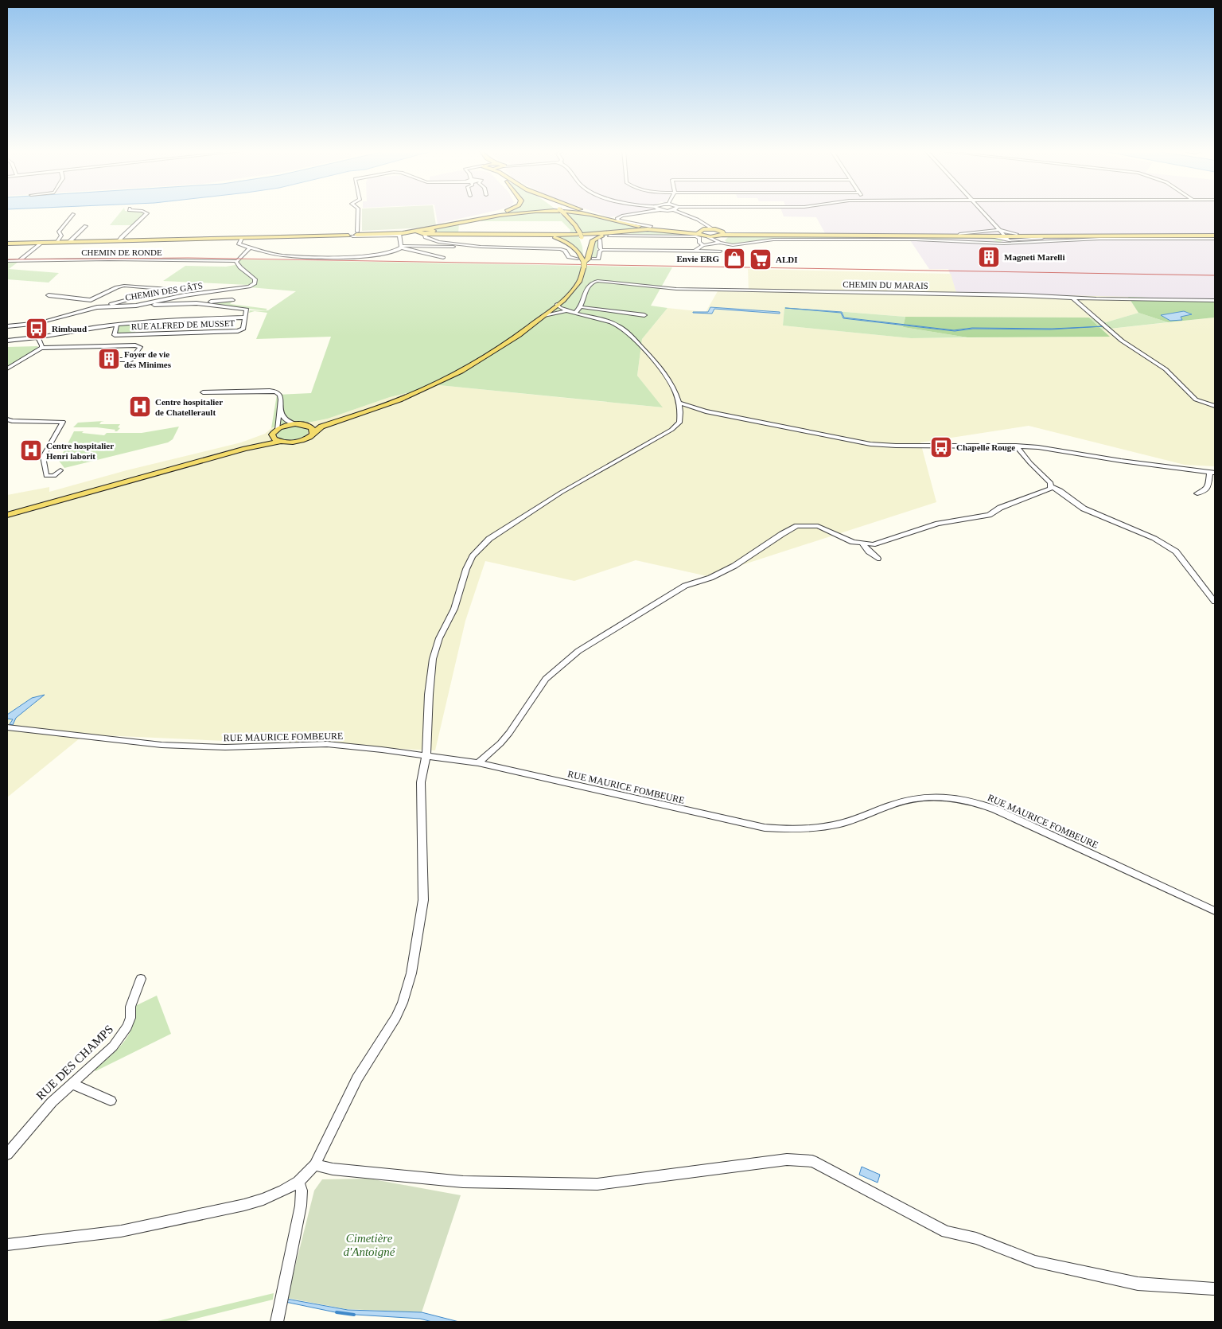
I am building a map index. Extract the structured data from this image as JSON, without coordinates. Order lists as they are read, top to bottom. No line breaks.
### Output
{"streets":{"street":["CHEMIN DE RONDE","CHEMIN DU MARAIS","CHEMIN DES GÂTS","RUE ALFRED DE MUSSET","RUE MAURICE FOMBEURE","RUE DES CHAMPS"]},"crossings":[["CHEMIN DE RONDE","CHEMIN DES GÂTS"]],"parks":["Cimetière d'Antoigné"],"places":{"building":["Magneti Marelli","Foyer de vie des Minimes"],"shop":["Envie ERG"],"supermarket":["ALDI"],"bus stop":["Rimbaud","Chapelle Rouge"],"hospital":["Centre hospitalier de Chatellerault","Centre hospitalier Henri laborit"]}}
